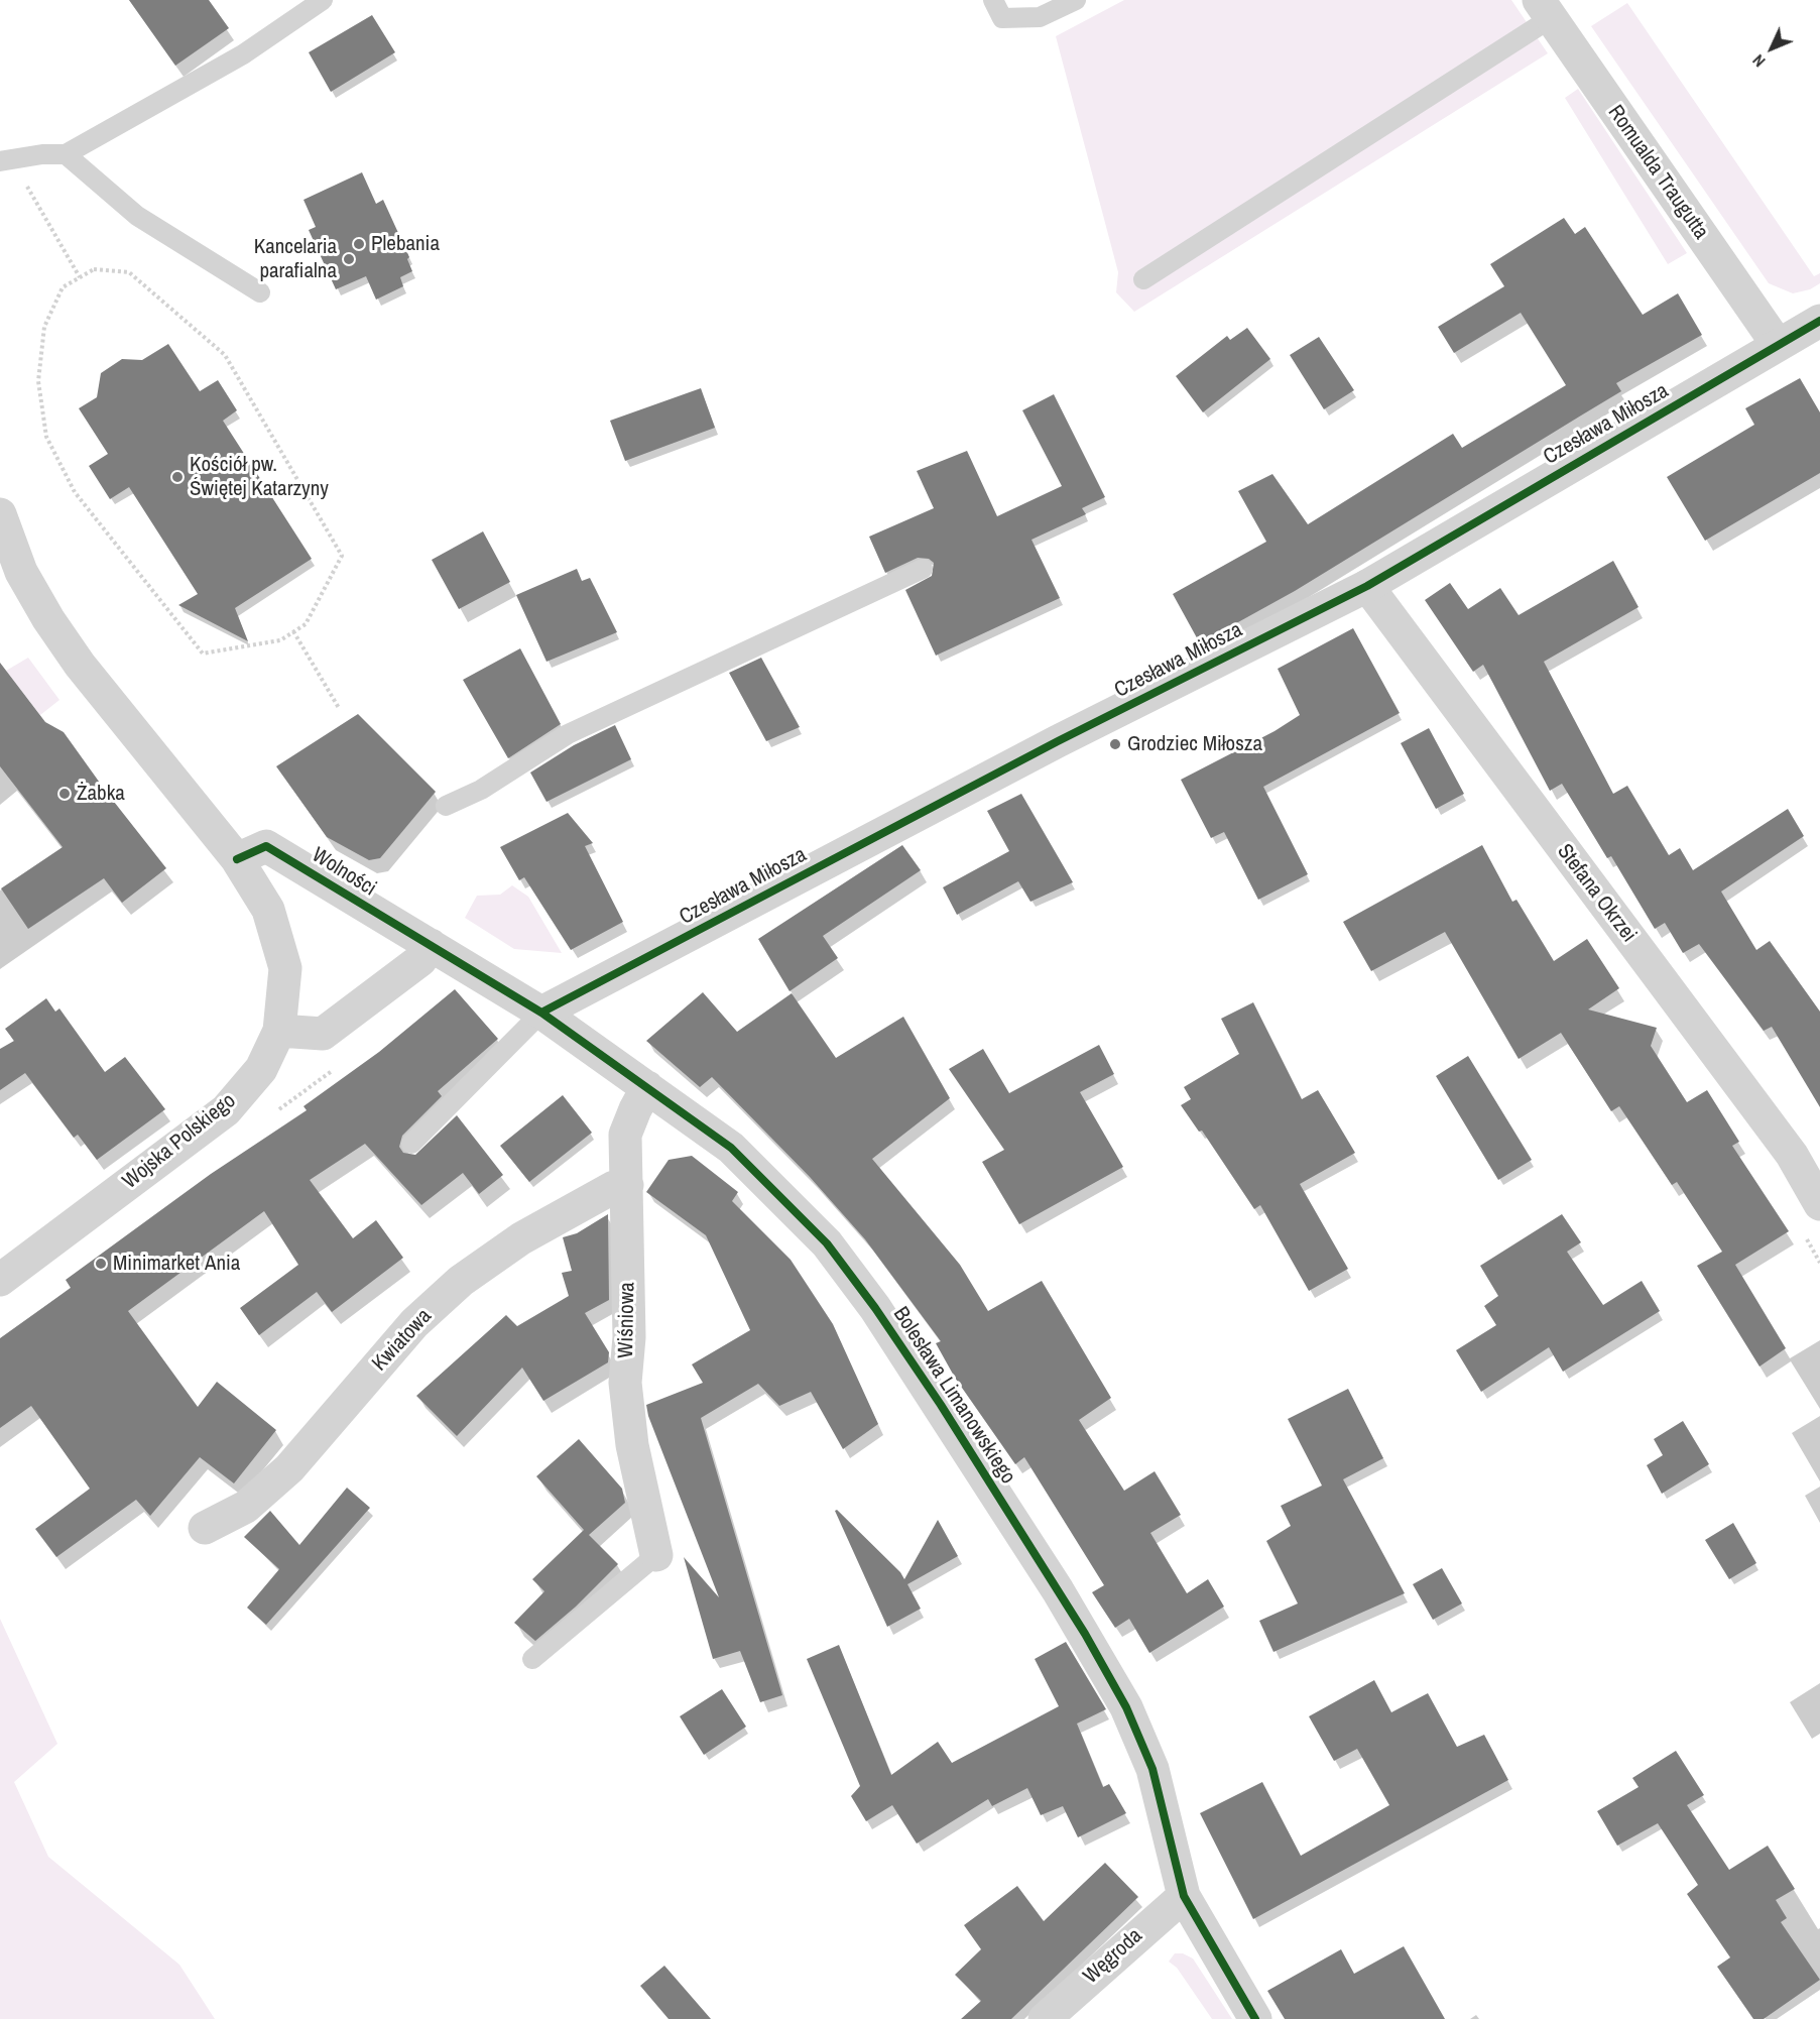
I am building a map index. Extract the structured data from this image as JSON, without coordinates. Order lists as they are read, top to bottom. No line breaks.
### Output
{"streets":{"street":["Romualda Traugutta","Czesława Miłosza","Wolności","Stefana Okrzei","Wojska Polskiego","Wiśniowa","Kwiatowa","Bolesława Limanowskiego","Węgroda"]},"crossings":[["Romualda Traugutta","Czesława Miłosza"],["Czesława Miłosza","Stefana Okrzei"],["Czesława Miłosza","Bolesława Limanowskiego"],["Wolności","Bolesława Limanowskiego"],["Wiśniowa","Kwiatowa"],["Wiśniowa","Bolesława Limanowskiego"],["Bolesława Limanowskiego","Węgroda"]],"places":["Plebania","Kancelaria parafialna","Kościół pw. Świętej Katarzyny","Grodziec Miłosza","Żabka","Minimarket Ania"],"north":"bottom left"}
